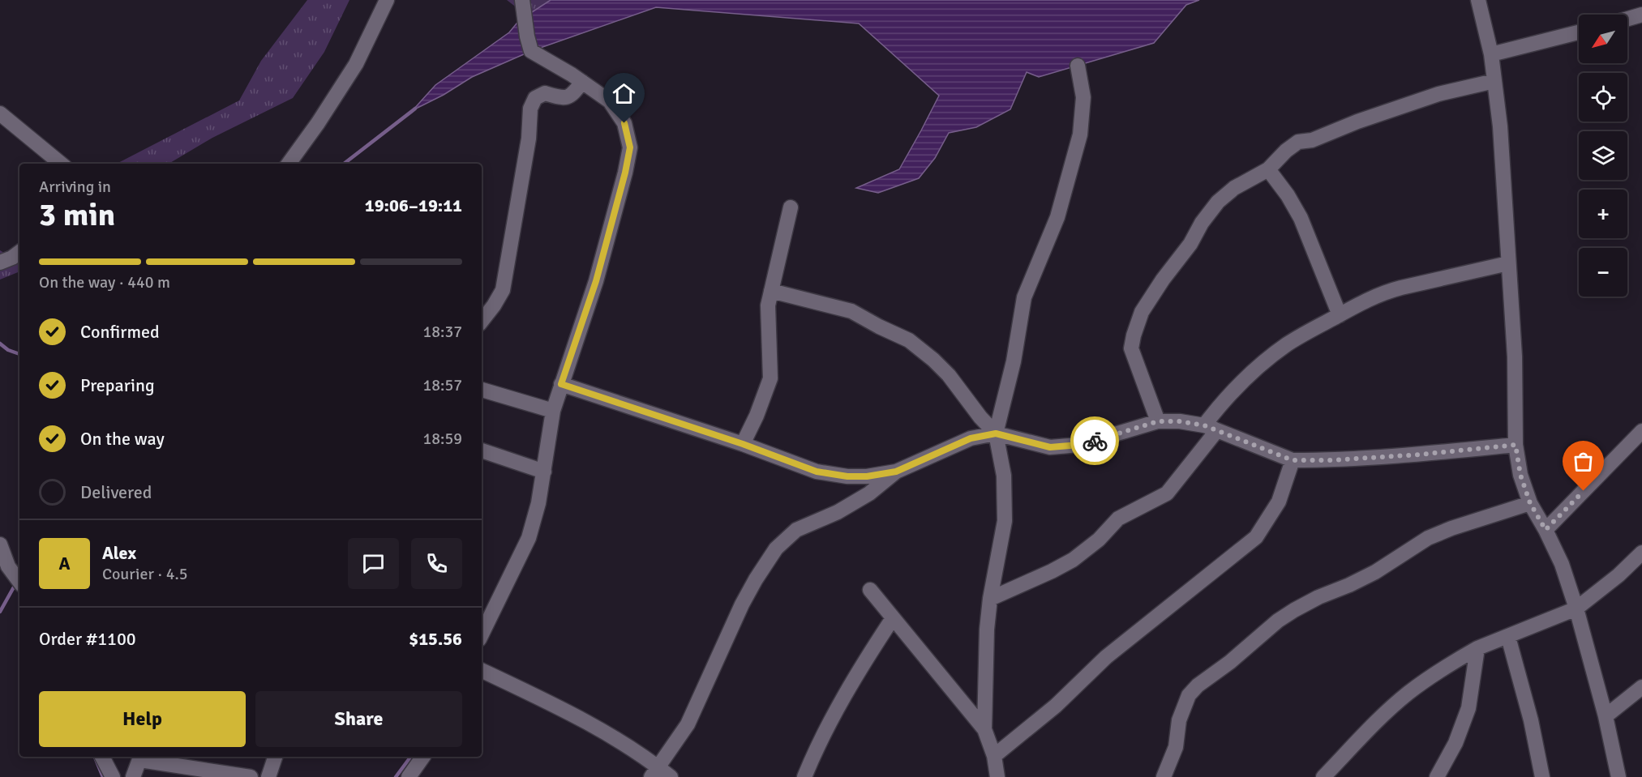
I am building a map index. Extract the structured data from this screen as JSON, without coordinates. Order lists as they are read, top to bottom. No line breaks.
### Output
{"north":"bottom left","page":{"map_buttons":["+","−"],"heading":["3 min","Arriving in","19:06–19:11"],"panel":["Alex","Courier · 4.5","Order #1100","$15.56"],"bar":"On the way · 440 m","list":[["Confirmed","18:37"],["Preparing","18:57"],["On the way","18:59"],"Delivered"],"round":"A","buttons":["Help","Share"]}}
